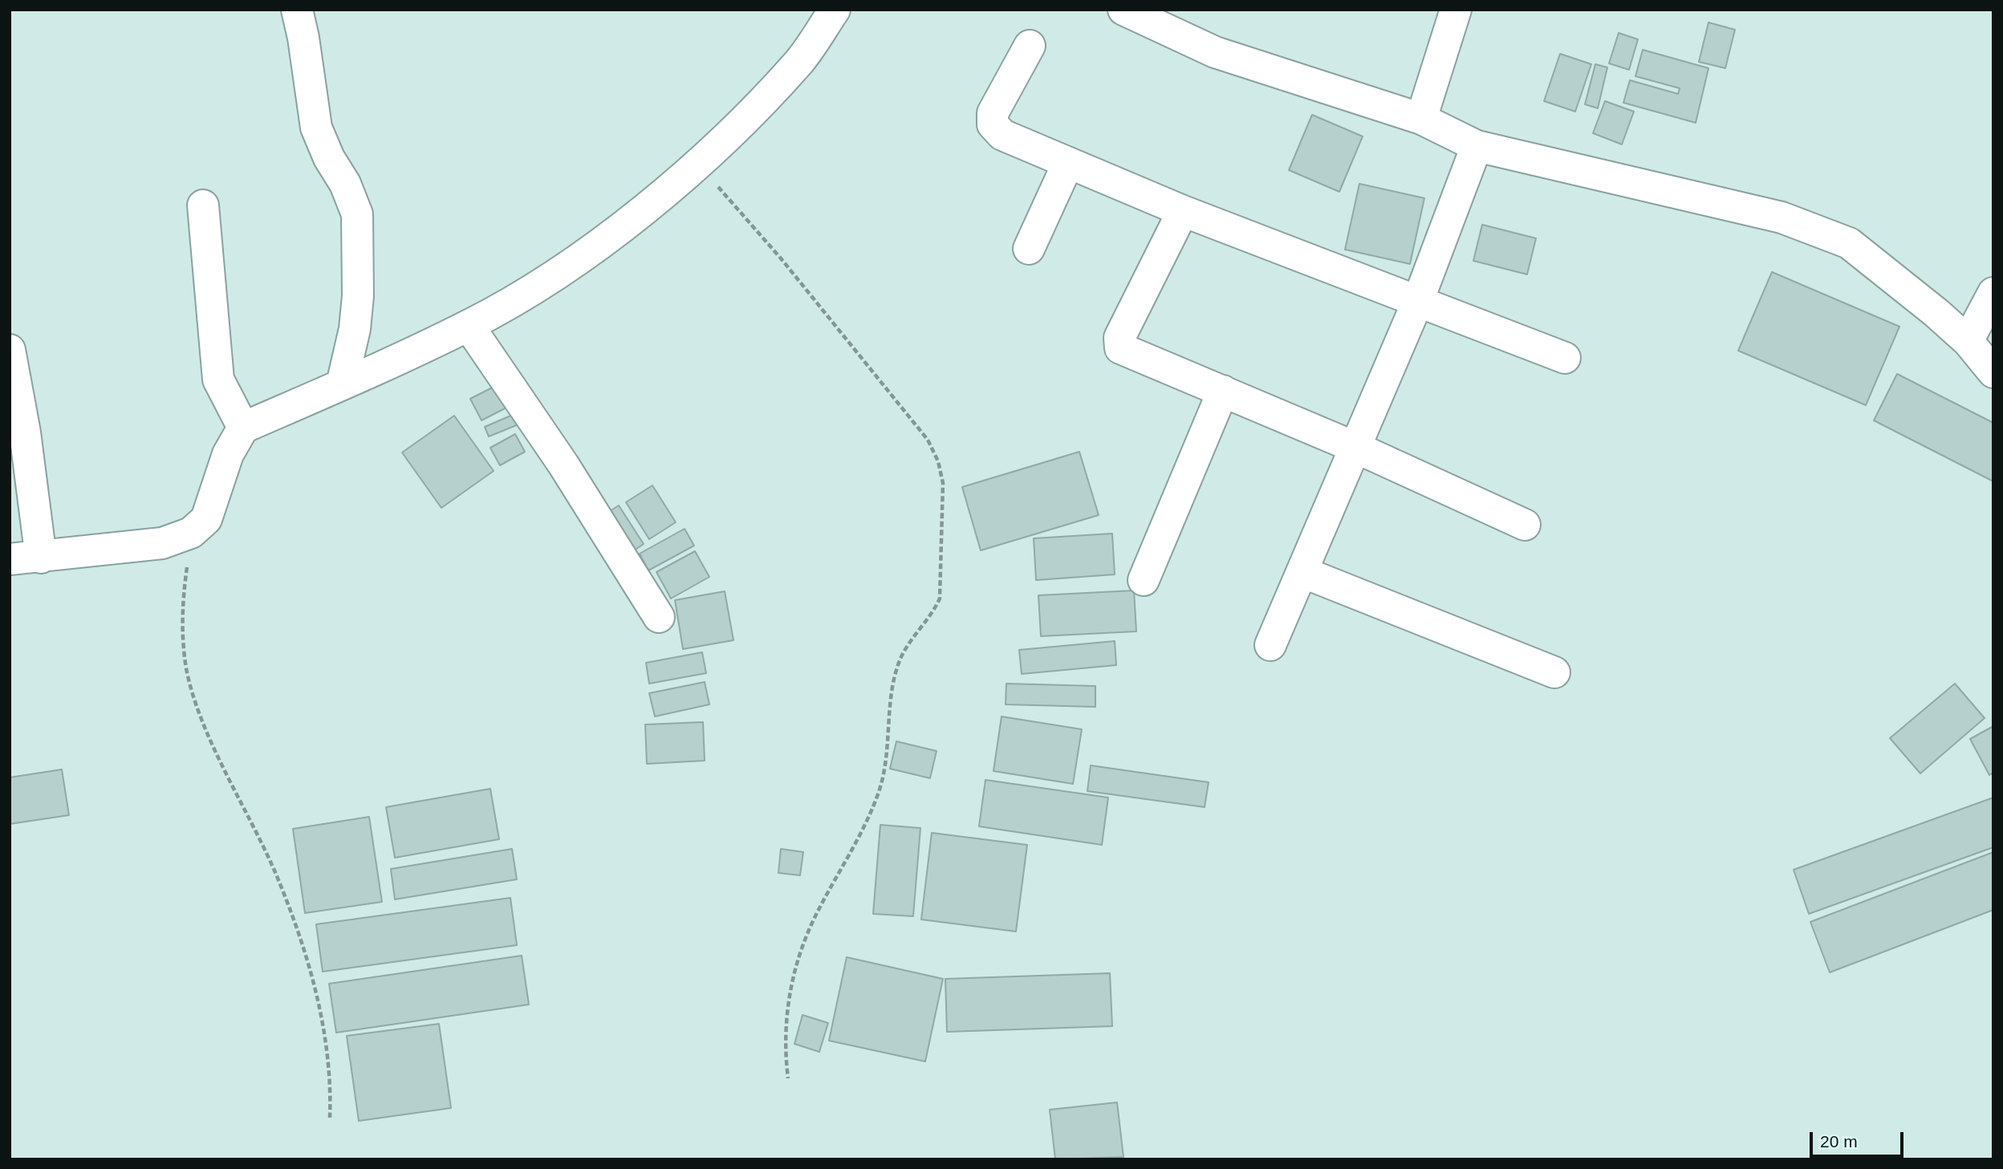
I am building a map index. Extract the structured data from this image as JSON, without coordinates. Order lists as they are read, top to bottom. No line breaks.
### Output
{"scale_bar":"20 m"}
